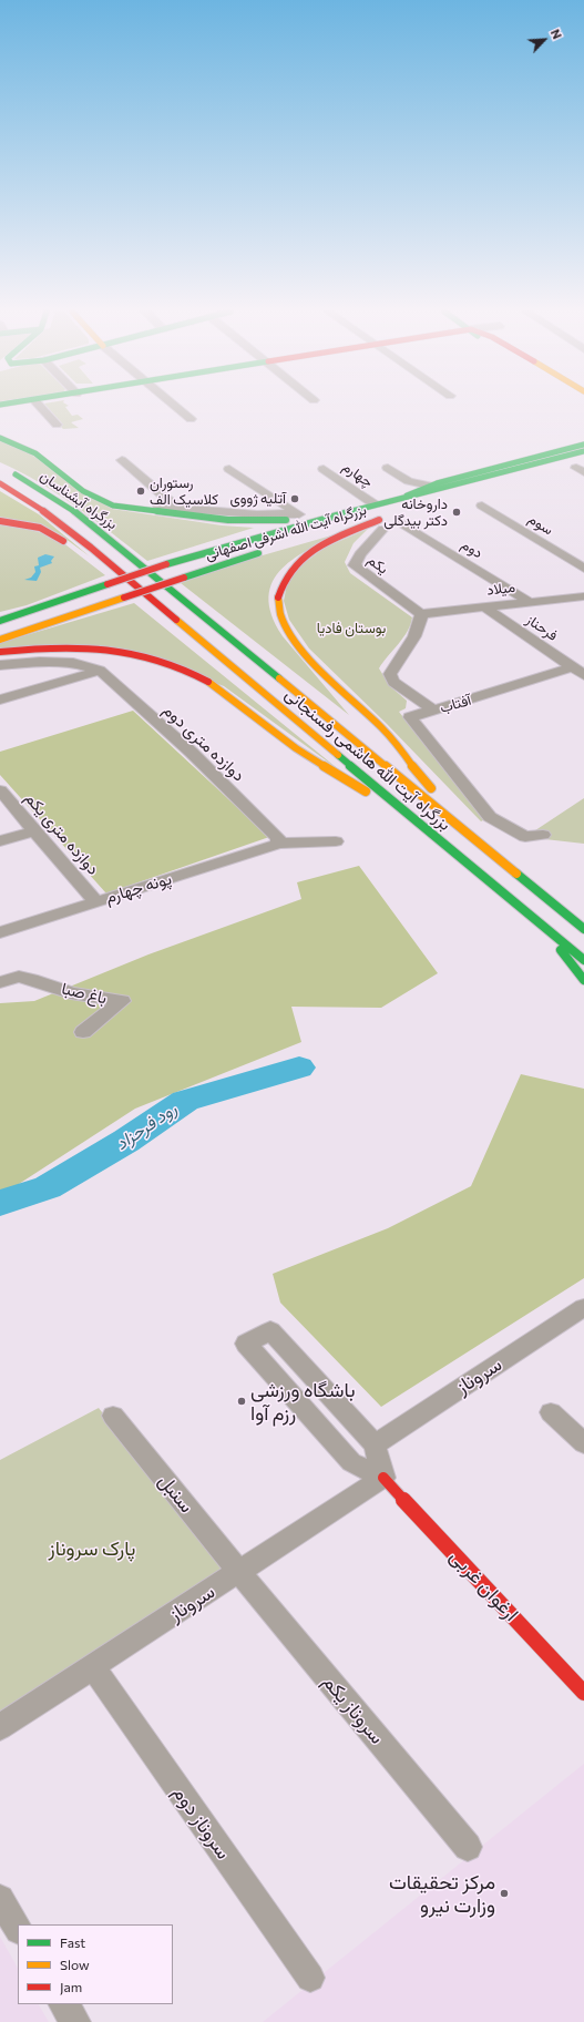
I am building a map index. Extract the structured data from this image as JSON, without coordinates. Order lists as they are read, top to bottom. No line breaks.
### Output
{"streets":{"main road":["بزرگراه آبشناسان","بزرگراه آیت الله اشرفی اصفهانی","بزرگراه آیت الله هاشمی رفسنجانی","ارغوان غربی"],"street":["چهارم","سوم","دوم","یکم","میلاد","فرحناز","آفتاب","دوازده متری دوم","دوازده متری یکم","پونه چهارم","باغ صبا","سروناز","سنبل","سروناز یکم","سروناز دوم"]},"crossings":[["چهارم","بزرگراه آیت الله اشرفی اصفهانی"],["بزرگراه آبشناسان","بزرگراه آیت الله هاشمی رفسنجانی"],["بزرگراه آیت الله اشرفی اصفهانی","دوم"],["بزرگراه آیت الله اشرفی اصفهانی","یکم"],["دوم","یکم"],["دوم","میلاد"],["یکم","میلاد"],["یکم","آفتاب"],["میلاد","فرحناز"],["میلاد","آفتاب"],["فرحناز","آفتاب"],["دوازده متری دوم","پونه چهارم"],["دوازده متری یکم","پونه چهارم"],["سروناز","سنبل"],["سروناز","ارغوان غربی"],["سروناز","سروناز یکم"],["سروناز","سروناز دوم"],["سنبل","سروناز یکم"]],"water":["رود فرحزاد"],"parks":["بوستان فادیا","پارک سروناز"],"places":["رستوران کلاسیک الف","آتلیه ژووی","داروخانه دکتر بیدگلی","باشگاه ورزشی رزم آوا","مرکز تحقیقات وزارت نیرو"],"legend":["Fast","Slow","Jam"],"north":"top right"}
